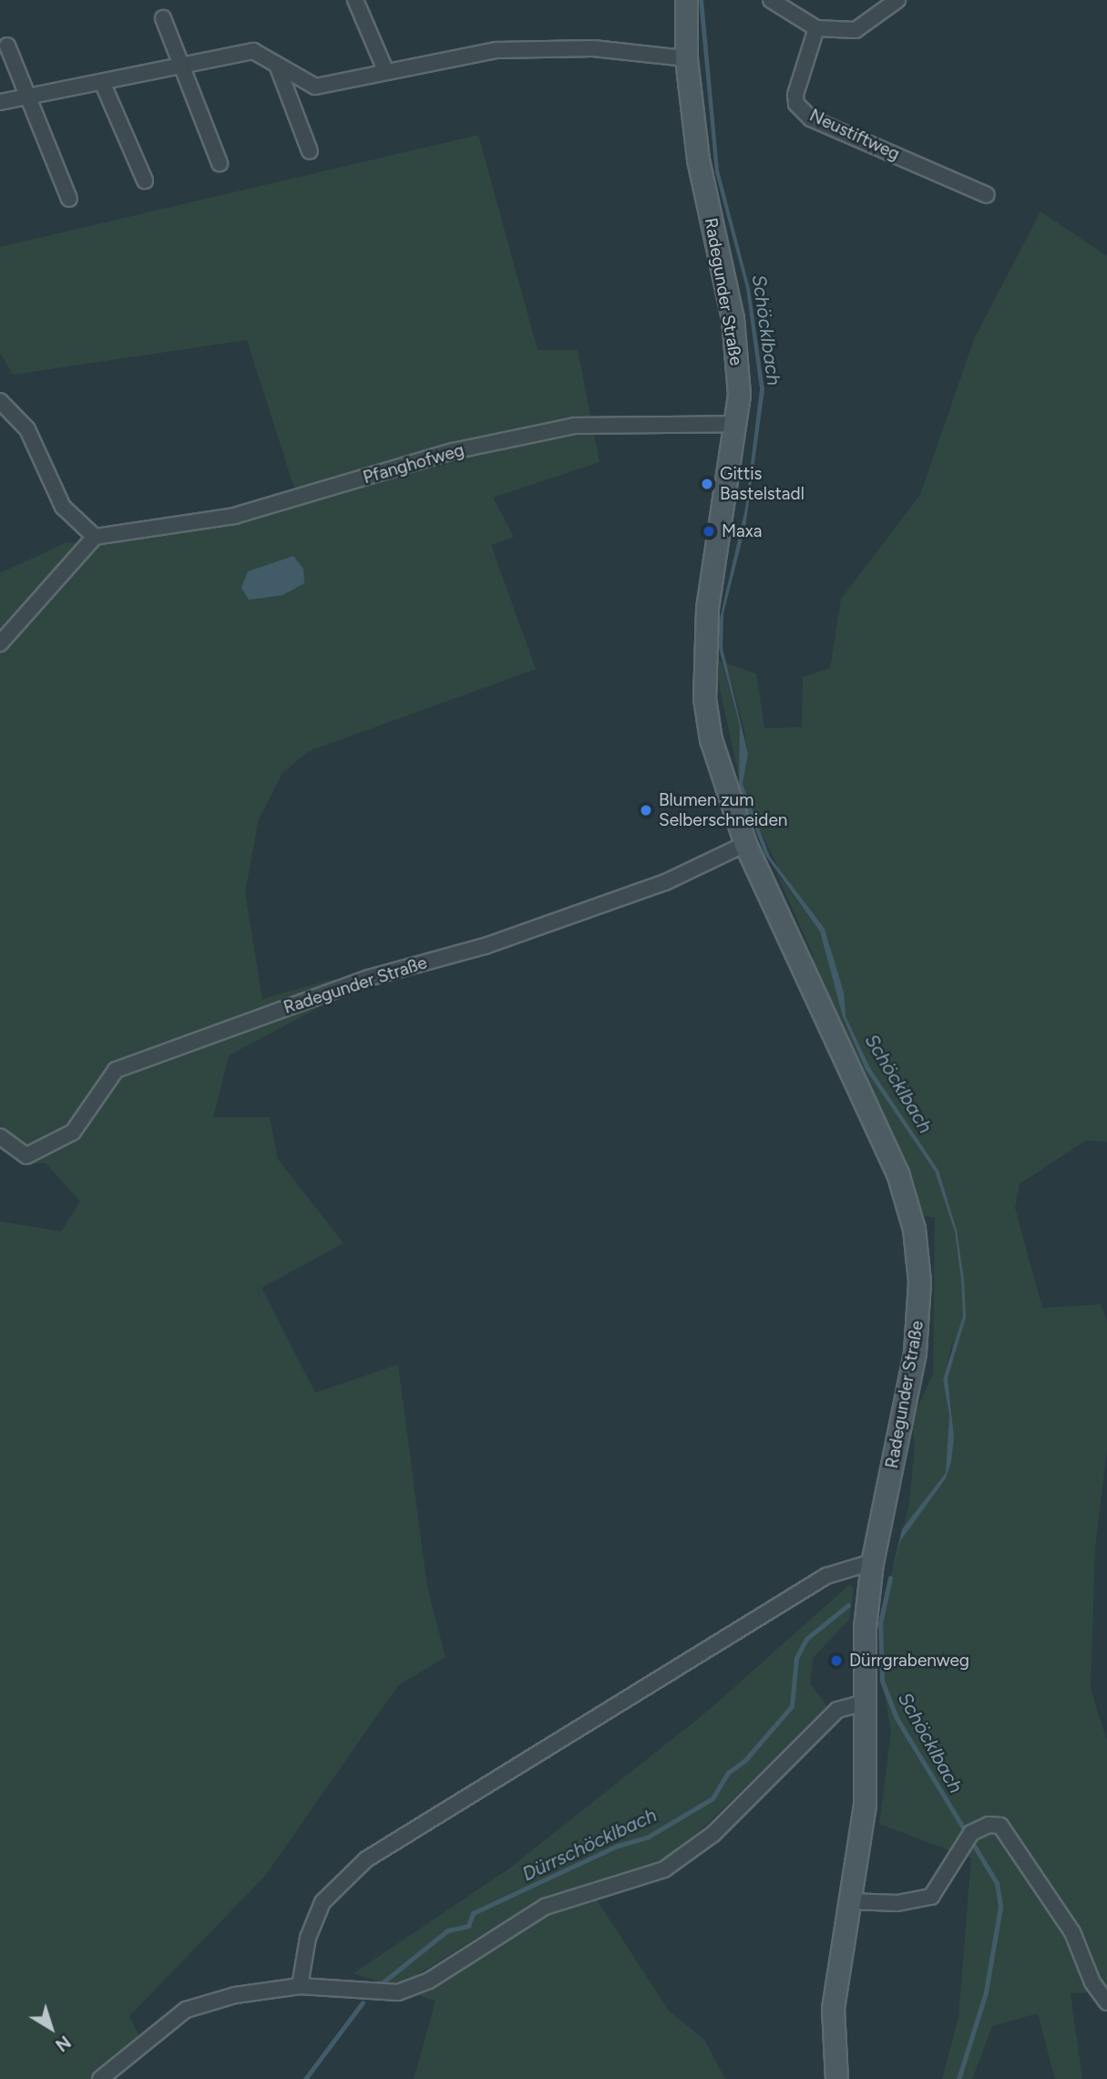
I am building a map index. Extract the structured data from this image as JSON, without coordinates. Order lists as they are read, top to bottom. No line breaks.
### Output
{"streets":{"main road":["Radegunder Straße"],"street":["Neustiftweg","Pfanghofweg"]},"crossings":[["Radegunder Straße","Pfanghofweg"]],"water":["Schöcklbach","Dürrschöcklbach"],"places":["Gittis Bastelstadl","Maxa","Blumen zum Selberschneiden","Dürrgrabenweg"],"north":"bottom right"}
